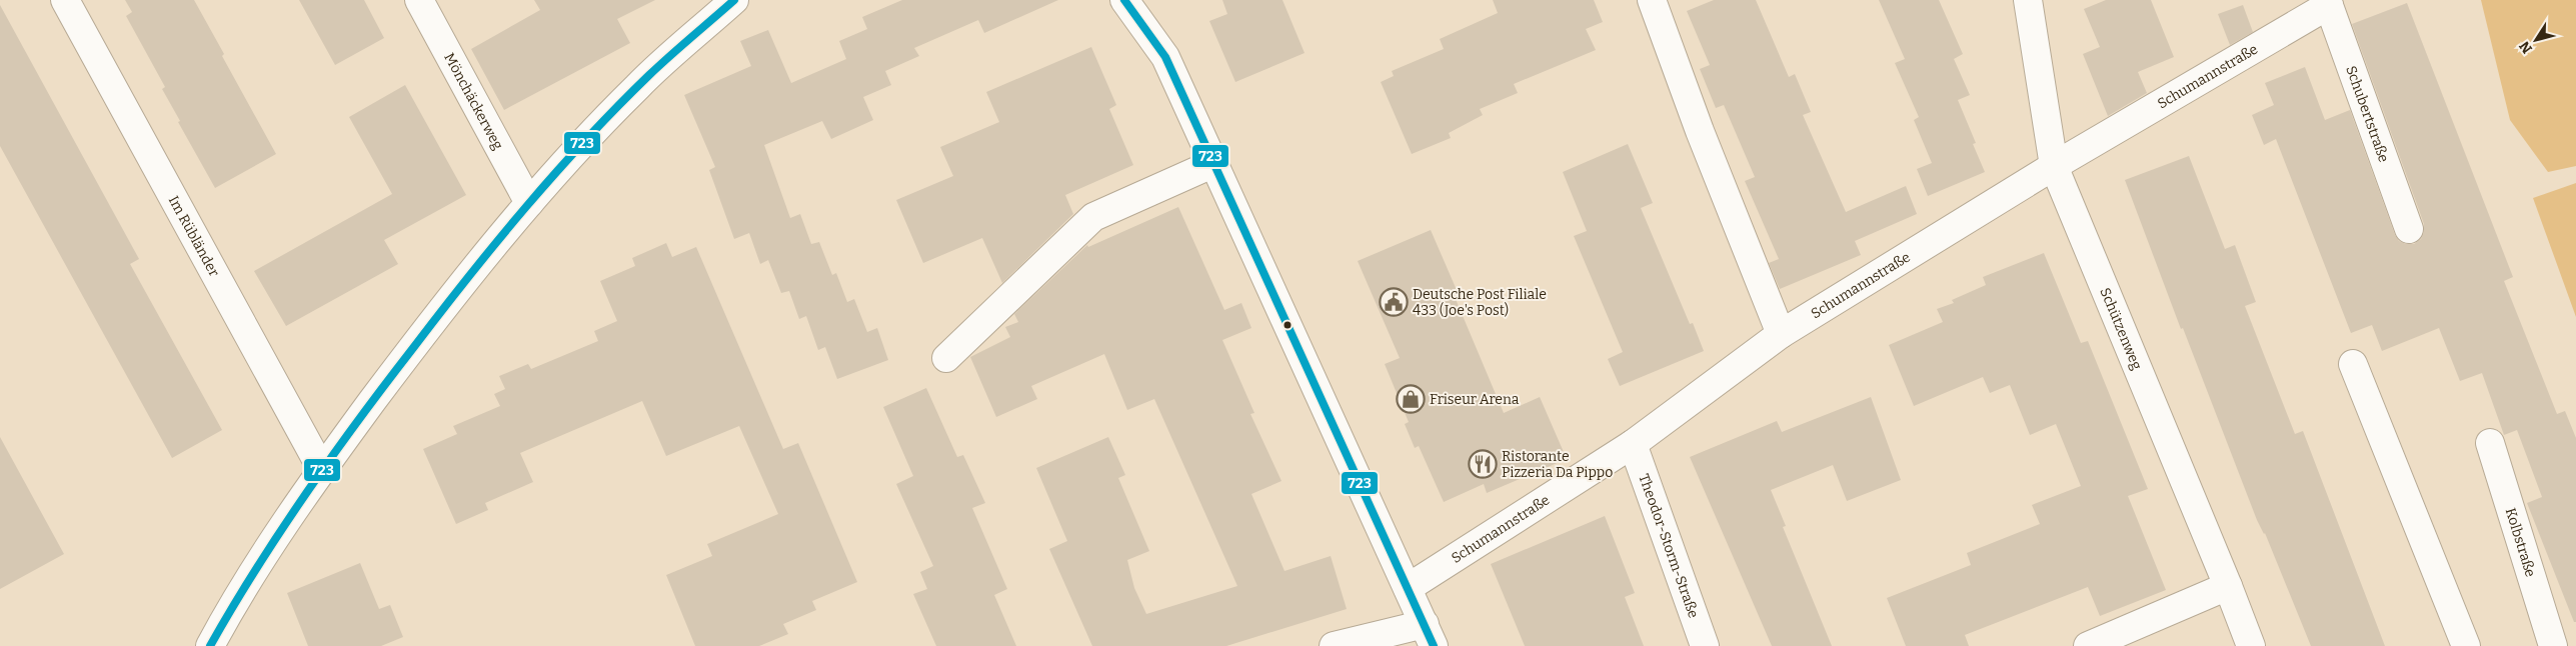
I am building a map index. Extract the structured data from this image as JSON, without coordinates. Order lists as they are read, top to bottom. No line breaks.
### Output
{"streets":{"street":["Schumannstraße","Mönchäckerweg","Schubertstraße","Im Rübländer","Schützenweg","Kolbstraße","Theodor-Storm-Straße"]},"crossings":[["Schumannstraße","Schubertstraße"],["Schumannstraße","Schützenweg"],["Schumannstraße","Theodor-Storm-Straße"]],"places":{"public building":["Deutsche Post Filiale 433 (Joe's Post)"],"shop":["Friseur Arena"],"restaurant":["Ristorante Pizzeria Da Pippo"]},"lines":["transit line 723"],"north":"bottom left"}
